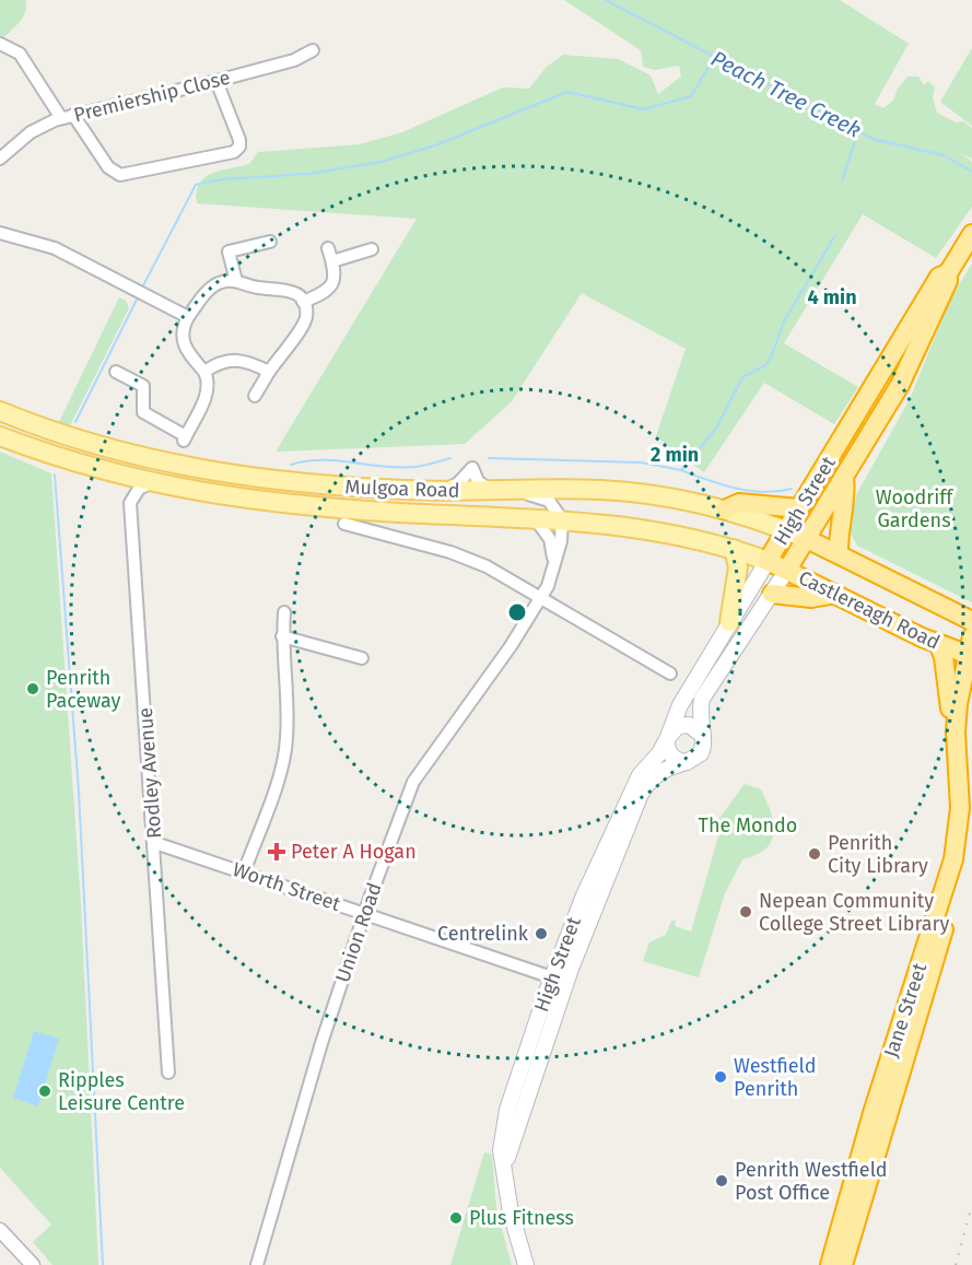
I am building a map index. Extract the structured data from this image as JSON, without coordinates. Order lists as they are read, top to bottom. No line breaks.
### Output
{"streets":{"highway":["High Street","Castlereagh Road","Jane Street"],"main road":["Mulgoa Road"],"street":["Premiership Close","Rodley Avenue","Worth Street","Union Road"]},"crossings":[["Mulgoa Road","High Street"],["Mulgoa Road","Castlereagh Road"],["Mulgoa Road","Rodley Avenue"],["Mulgoa Road","Union Road"],["High Street","Castlereagh Road"],["High Street","Worth Street"],["Castlereagh Road","Jane Street"],["Rodley Avenue","Worth Street"],["Worth Street","Union Road"]],"water":["Peach Tree Creek"],"parks":["Woodriff Gardens","The Mondo"],"places":{"other":["Penrith Paceway","Penrith City Library","Nepean Community College Street Library","Centrelink","Westfield Penrith","Ripples Leisure Centre","Penrith Westfield Post Office","Plus Fitness"],"health":["Peter A Hogan"]},"rings":["4 min","2 min"]}
